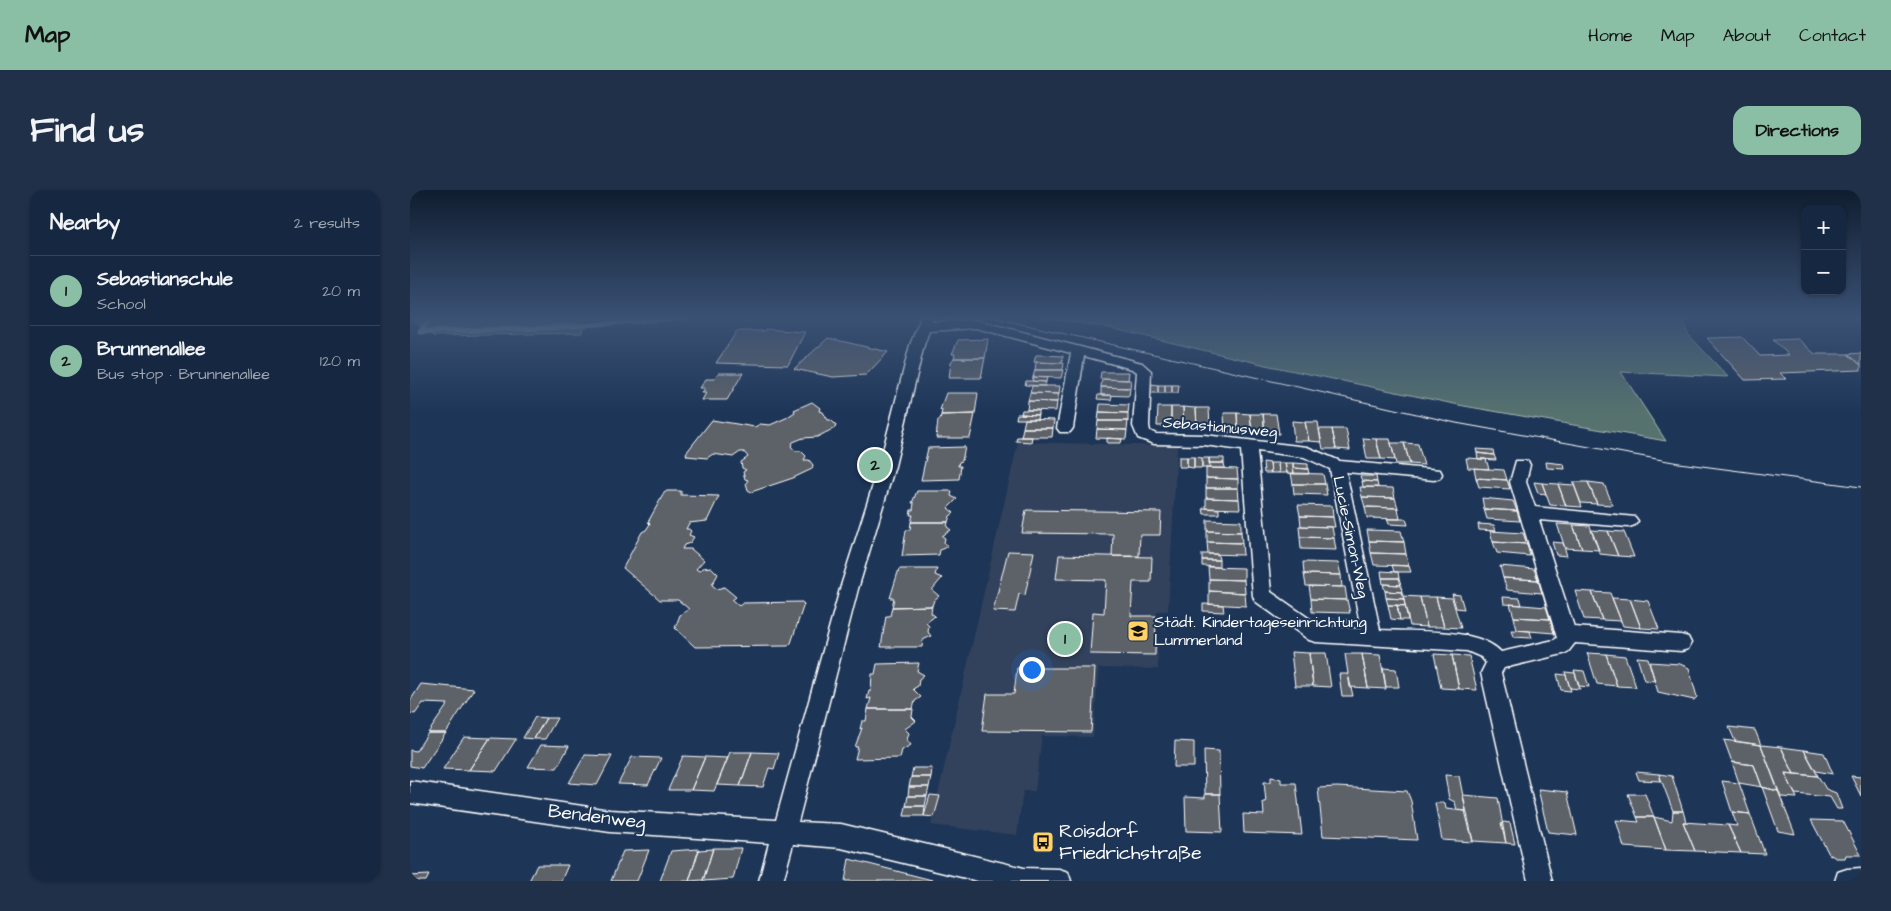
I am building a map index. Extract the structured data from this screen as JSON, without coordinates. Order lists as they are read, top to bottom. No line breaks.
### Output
{"streets":{"street":["Sebastianusweg","Lucie-Simon-Weg","Bendenweg"]},"crossings":[["Sebastianusweg","Lucie-Simon-Weg"]],"places":{"school or university":["Städt. Kindertageseinrichtung Lummerland"],"bus stop":["Roisdorf Friedrichstraße"]},"page":{"header":"Map","nav":["Home","Map","About","Contact"],"title":"Find us","buttons":"Directions","heading":["Nearby","2 results"],"map_buttons":["+","−"],"list":[{"mark":"1","name":"Sebastianschule","note":"School","value":"20 m"},{"mark":"2","name":"Brunnenallee","note":"Bus stop · Brunnenallee","value":"120 m"}],"pins":["2","1"]}}
